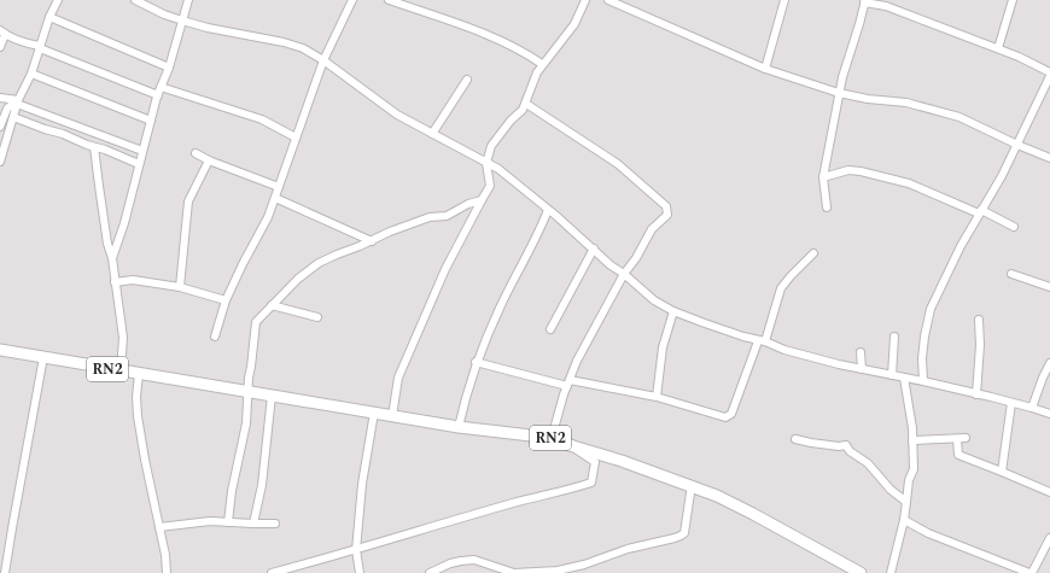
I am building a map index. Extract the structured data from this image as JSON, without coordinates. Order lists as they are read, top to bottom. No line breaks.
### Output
{"streets":{"highway":["RN2"]}}
